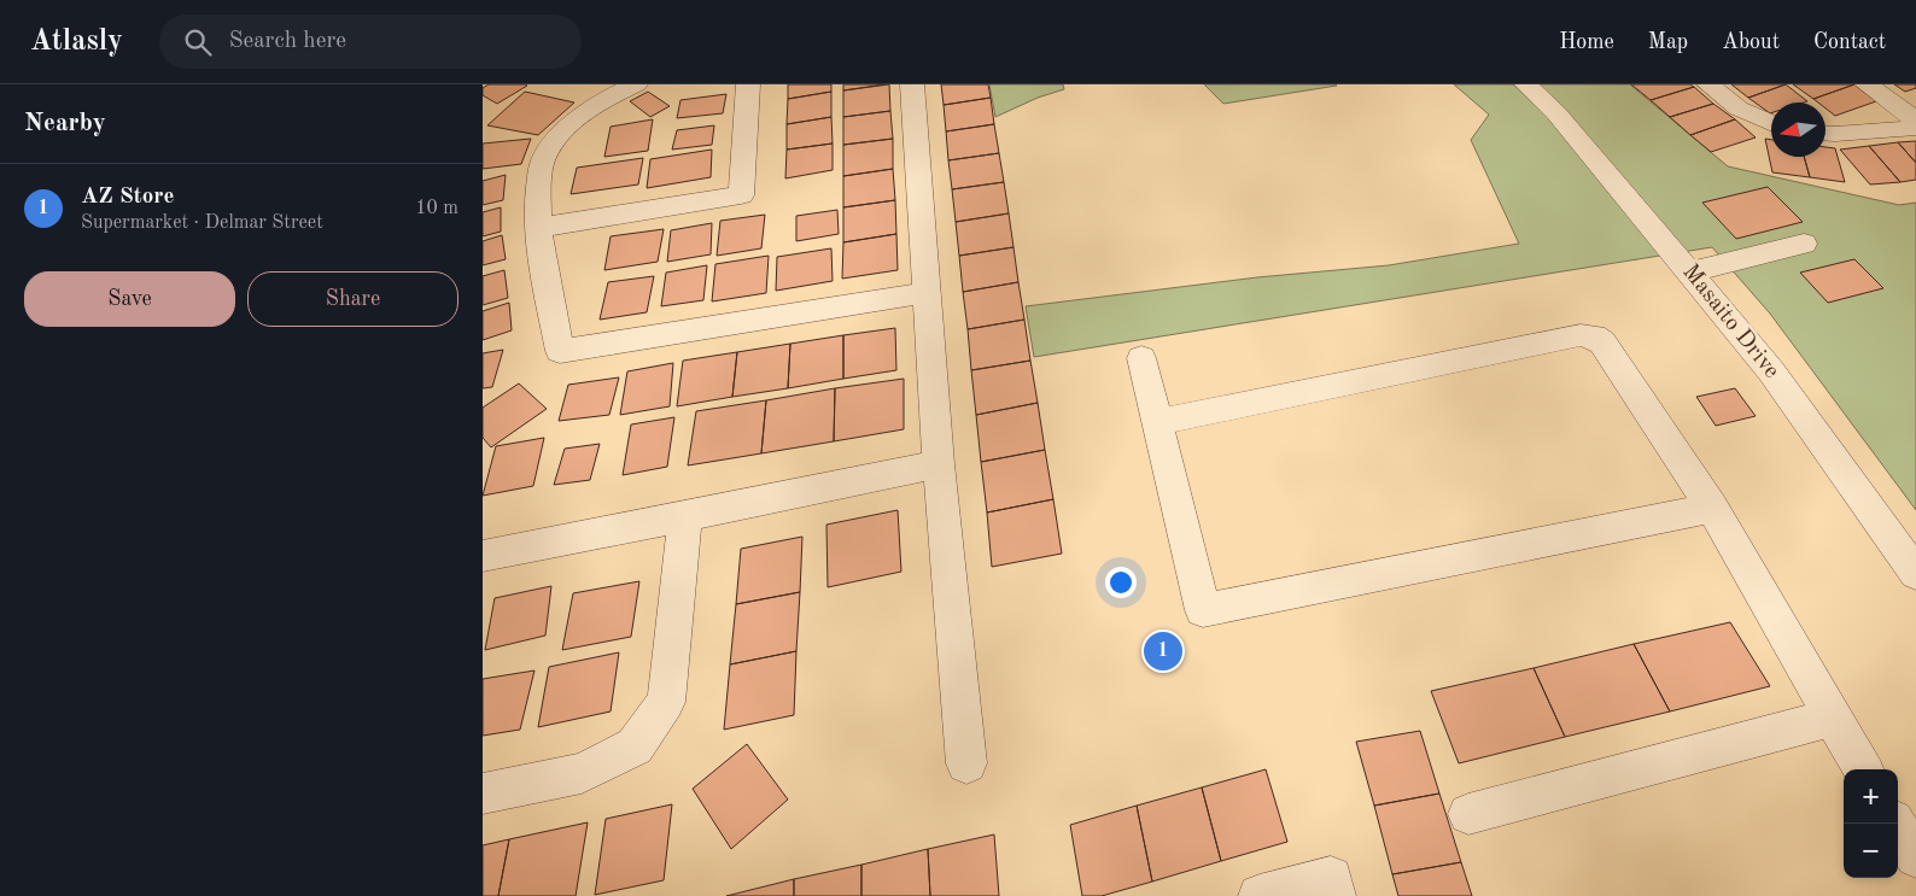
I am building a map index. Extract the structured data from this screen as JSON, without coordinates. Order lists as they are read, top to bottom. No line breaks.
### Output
{"streets":{"street":["Masaito Drive"]},"north":"left","page":{"header":"Atlasly","search":"Search here","nav":["Home","Map","About","Contact"],"heading":"Nearby","list":[{"mark":"1","name":"AZ Store","note":"Supermarket · Delmar Street","value":"10 m"}],"buttons":["Save","Share"],"pins":"1","map_buttons":["+","−"]}}
